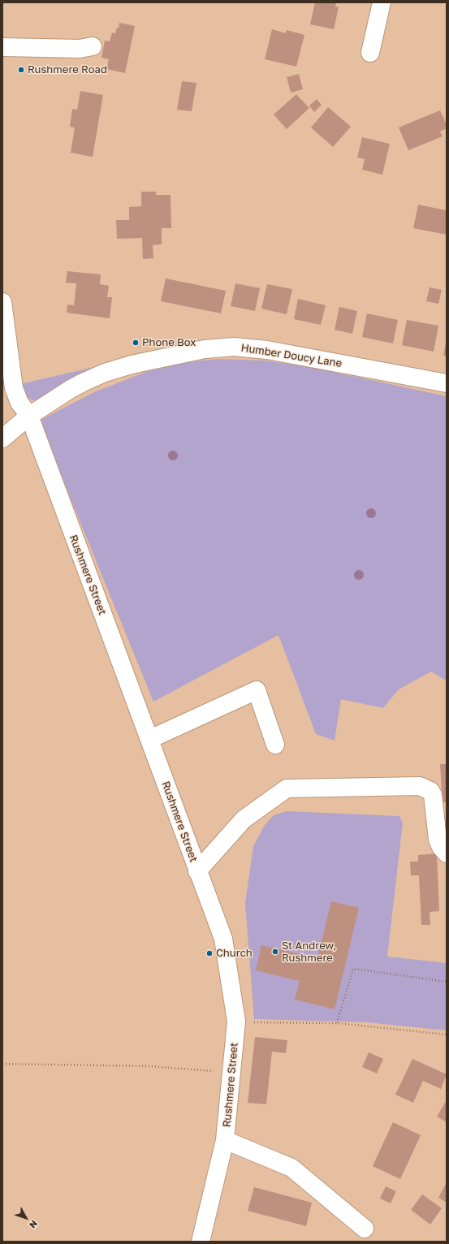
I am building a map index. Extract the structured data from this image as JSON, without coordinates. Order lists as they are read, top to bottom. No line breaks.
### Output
{"streets":{"street":["Humber Doucy Lane","Rushmere Street"]},"crossings":[["Humber Doucy Lane","Rushmere Street"]],"places":["Rushmere Road","Phone Box","St Andrew, Rushmere","Church"],"north":"bottom right"}
